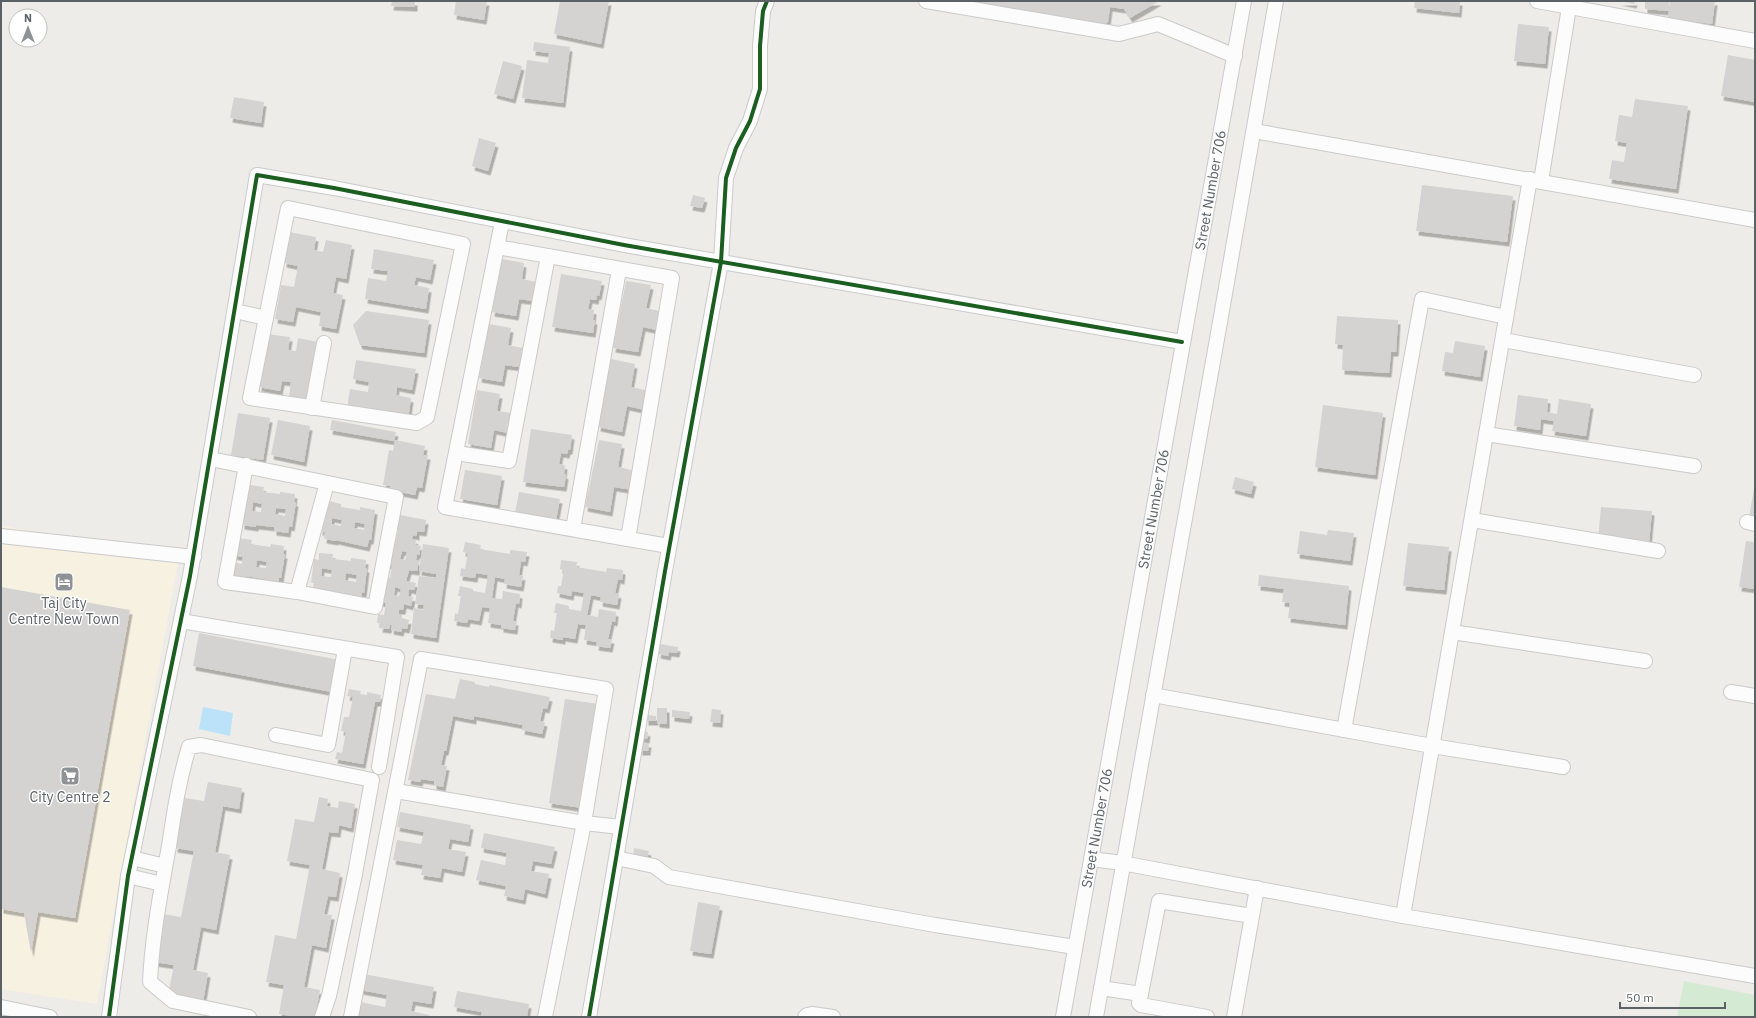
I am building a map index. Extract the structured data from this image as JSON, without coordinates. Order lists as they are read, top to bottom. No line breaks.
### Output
{"streets":{"street":["Street Number 706"]},"places":{"hotel":["Taj City Centre New Town"],"supermarket":["City Centre 2"]},"scale_bar":"50 m","north":"top"}
